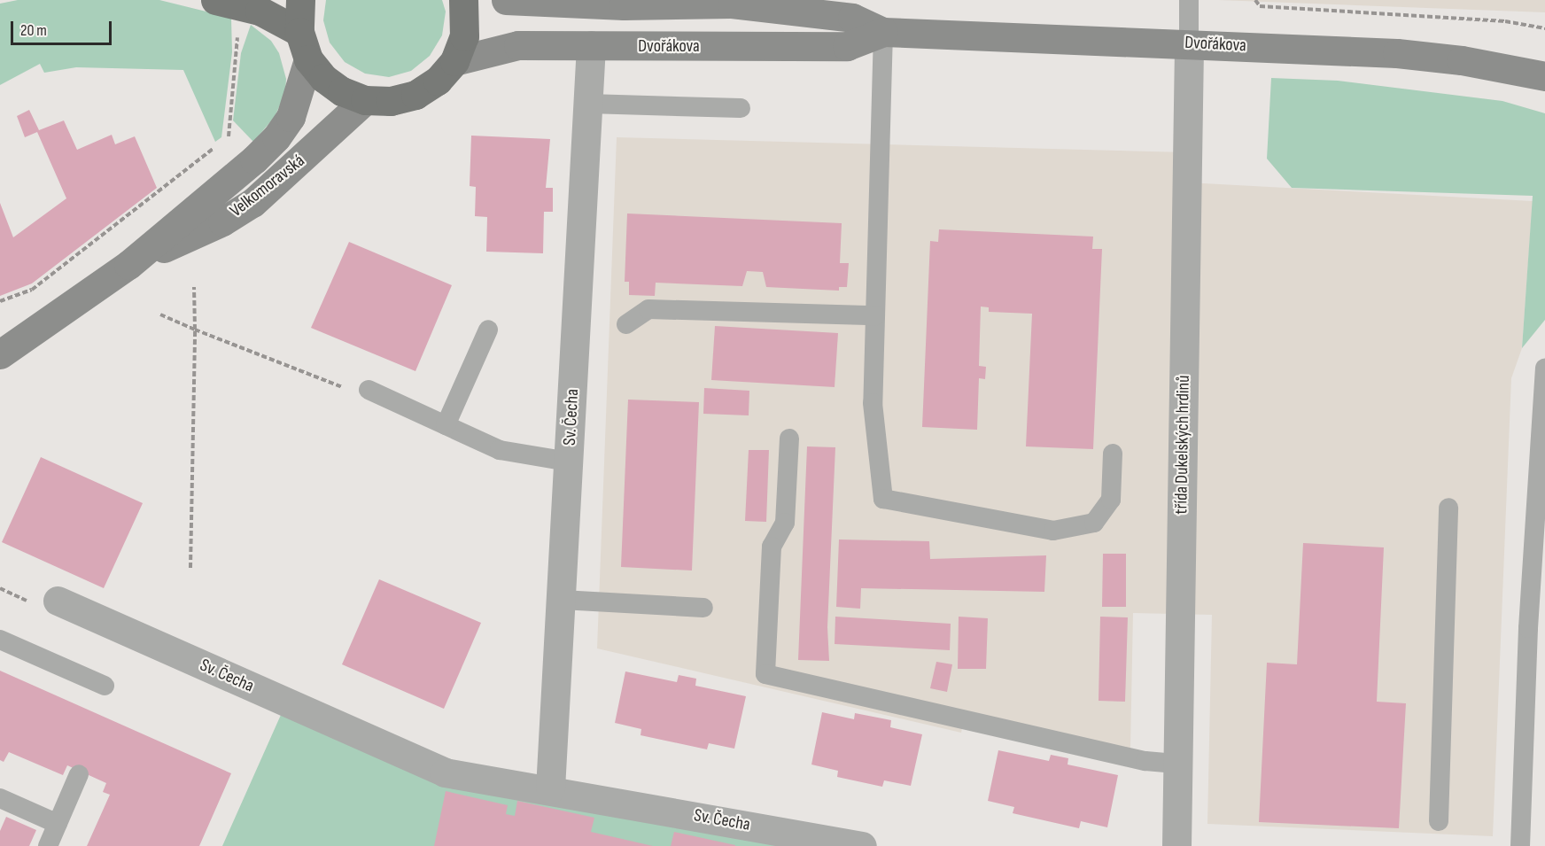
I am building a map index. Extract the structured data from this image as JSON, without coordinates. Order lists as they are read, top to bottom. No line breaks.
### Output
{"streets":{"main road":["Dvořákova","Velkomoravská"],"street":["Sv. Čecha","třída Dukelských hrdinů"]},"crossings":[["Dvořákova","Sv. Čecha"],["Dvořákova","třída Dukelských hrdinů"]],"scale_bar":"20 m"}
